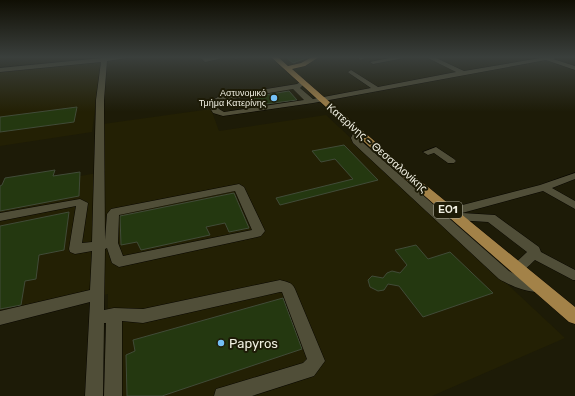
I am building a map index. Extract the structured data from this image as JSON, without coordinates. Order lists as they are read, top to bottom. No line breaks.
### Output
{"streets":{"main road":["Κατερίνης - Θεσσαλονίκης","ΕΟ1"]},"crossings":[["Κατερίνης - Θεσσαλονίκης","ΕΟ1"]],"places":["Αστυνομικό Τμήμα Κατερίνης","Papyros"]}
